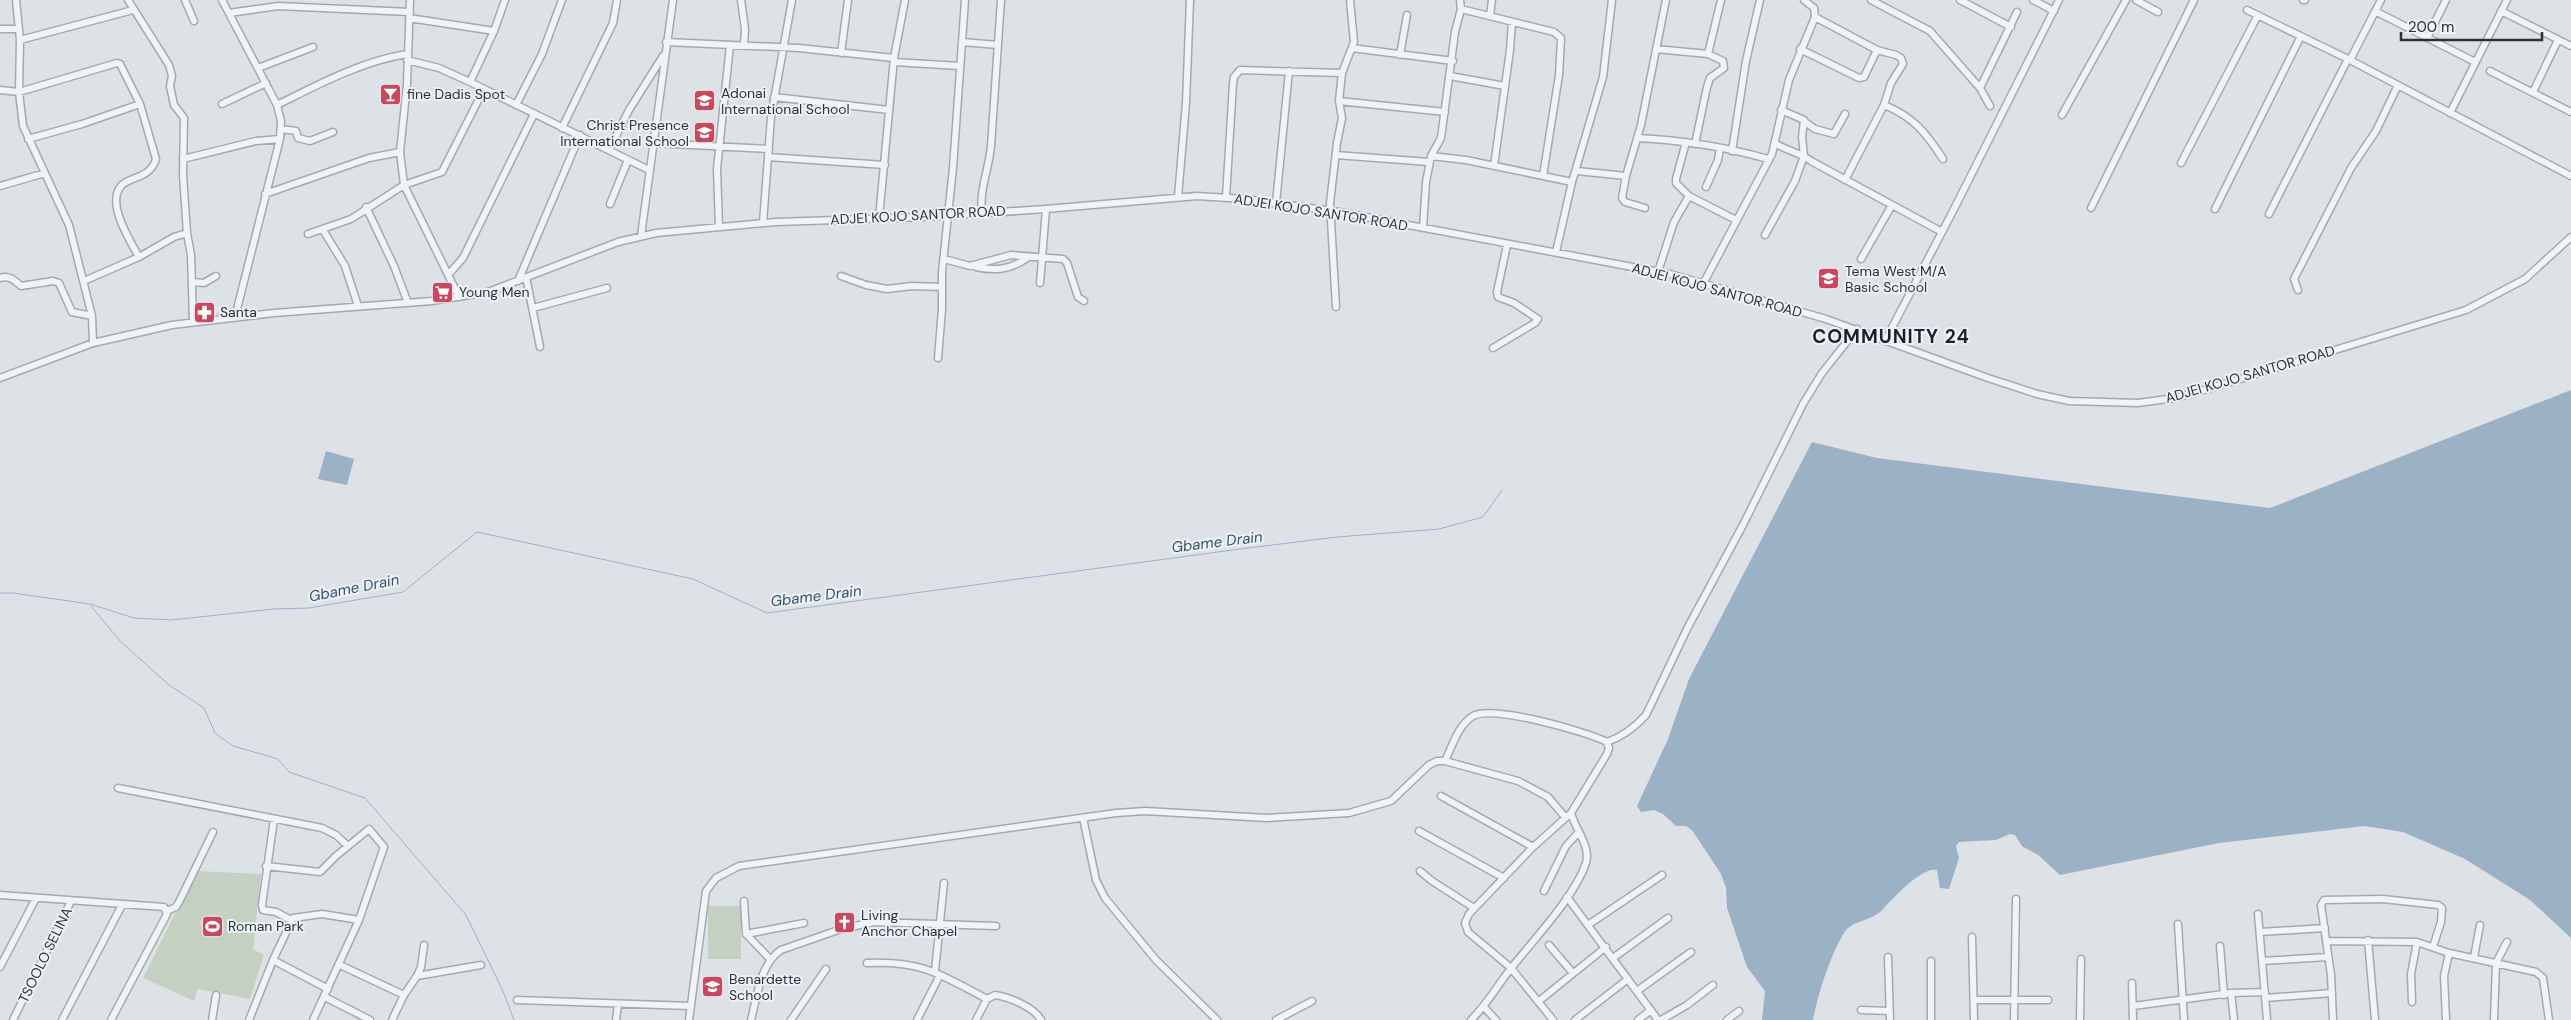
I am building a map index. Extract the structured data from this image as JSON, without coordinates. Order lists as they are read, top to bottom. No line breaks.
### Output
{"streets":{"street":["ADJEI KOJO SANTOR ROAD","TSOOLO SELINA"]},"districts":["COMMUNITY 24"],"water":["Gbame Drain"],"places":{"bar":["fine Dadis Spot"],"school or university":["Adonai International School","Christ Presence International School","Tema West M/A Basic School","Benardette School"],"supermarket":["Young Men"],"pharmacy":["Santa"],"church":["Living Anchor Chapel"],"sports":["Roman Park"]},"scale_bar":"200 m"}
